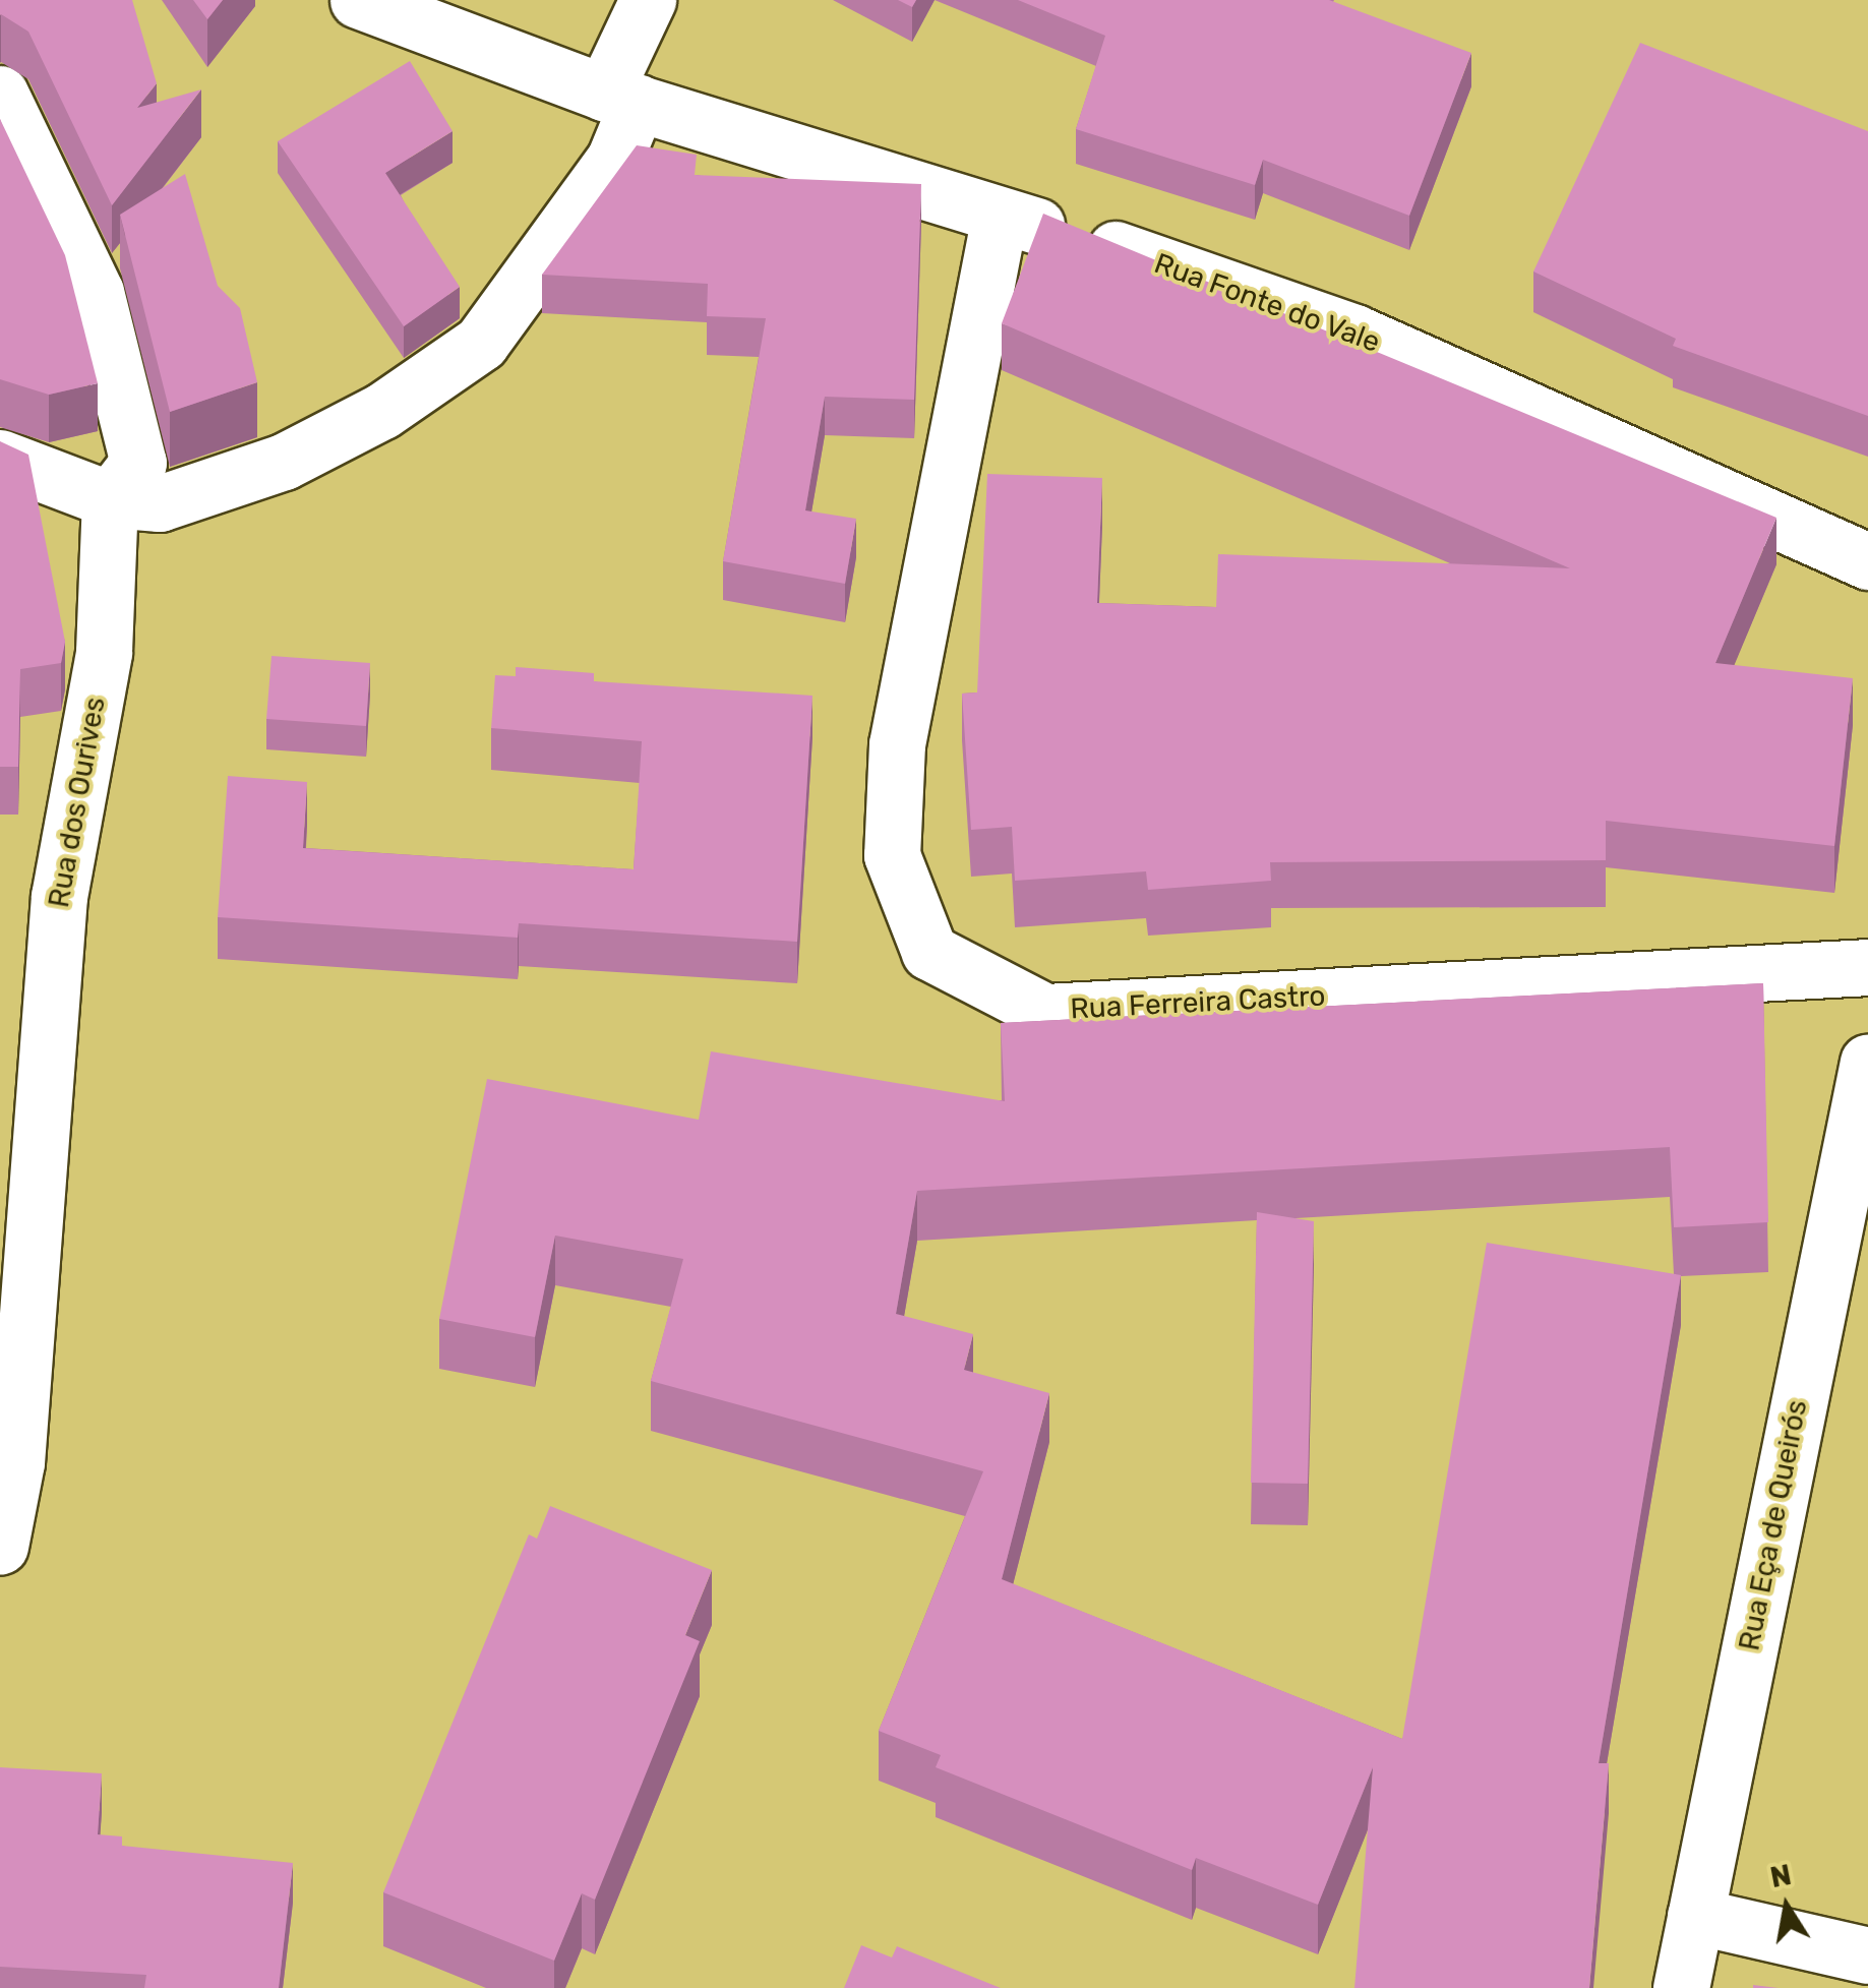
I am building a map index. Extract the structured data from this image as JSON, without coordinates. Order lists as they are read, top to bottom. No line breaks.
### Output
{"streets":{"street":["Rua Fonte do Vale","Rua dos Ourives","Rua Ferreira Castro","Rua Eça de Queirós"]},"crossings":[["Rua Fonte do Vale","Rua Ferreira Castro"]],"north":"top"}
